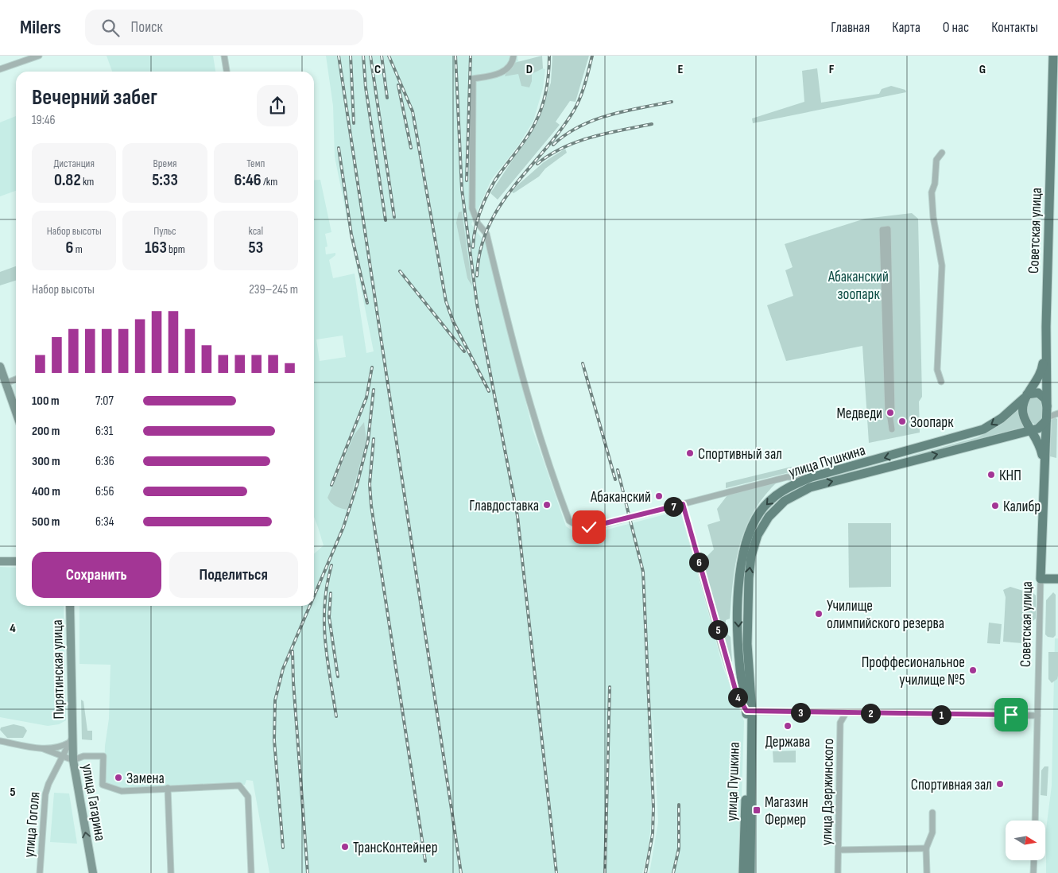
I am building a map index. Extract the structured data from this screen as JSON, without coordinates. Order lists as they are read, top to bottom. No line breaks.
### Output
{"streets":{"main road":["Советская улица","улица Пушкина"],"street":["Пирятинская улица","улица Дзержинского","улица Гагарина","улица Гоголя"]},"crossings":[["Советская улица","улица Пушкина"],["Пирятинская улица","улица Гагарина"],["Пирятинская улица","улица Гоголя"],["улица Гагарина","улица Гоголя"]],"one_way":["улица Гагарина"],"parks":["Абаканский зоопарк"],"places":{"other":["Медведи","Зоопарк","Спортивный зал","КНП","Абаканский","Главдоставка","Калибр","Училище олимпийского резерва","Проффесиональное училище №5","Держава","Замена","Спортивная зал","ТрансКонтейнер"],"transit":["Магазин Фермер"]},"north":"right","page":{"header":"Milers","search":"Поиск","nav":["Главная","Карта","О нас","Контакты"],"heading":["Вечерний забег","19:46"],"stats":[["Дистанция","0.82 km"],["Время","5:33"],["Темп","6:46 /km"],["Набор высоты","6 m"],["Пульс","163 bpm"],["kcal","53"]],"chart":["Набор высоты","239–245 m"],"list":[{"name":"100 m","note":"7:07"},{"name":"200 m","note":"6:31"},{"name":"300 m","note":"6:36"},{"name":"400 m","note":"6:56"},{"name":"500 m","note":"6:34"}],"pins":["7","6","5","4","3","2","1"],"buttons":["Сохранить","Поделиться"]},"grid":{"columns":["C","D","E","F","G"],"rows":["4","5"]}}
